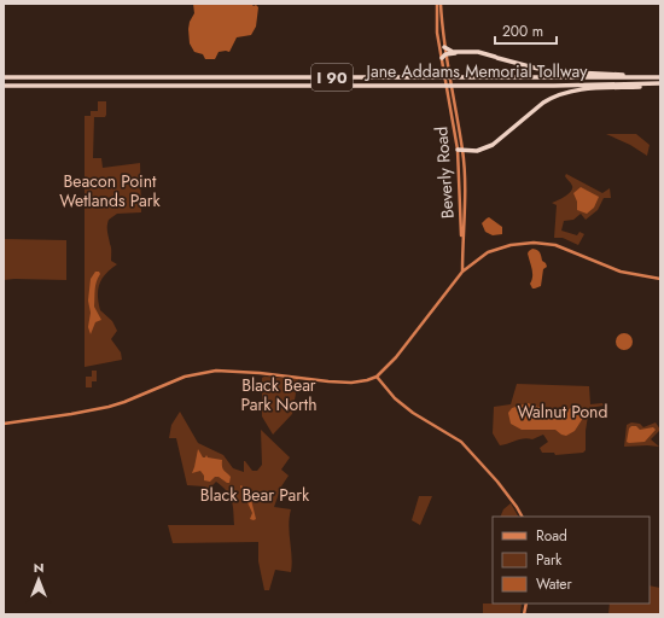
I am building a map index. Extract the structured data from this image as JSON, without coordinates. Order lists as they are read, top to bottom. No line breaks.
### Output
{"streets":{"highway":["Jane Addams Memorial Tollway","I 90"],"street":["Beverly Road"]},"parks":["Beacon Point Wetlands Park","Black Bear Park North","Walnut Pond","Black Bear Park"],"legend":["Road","Park","Water"],"scale_bar":"200 m","north":"top"}
